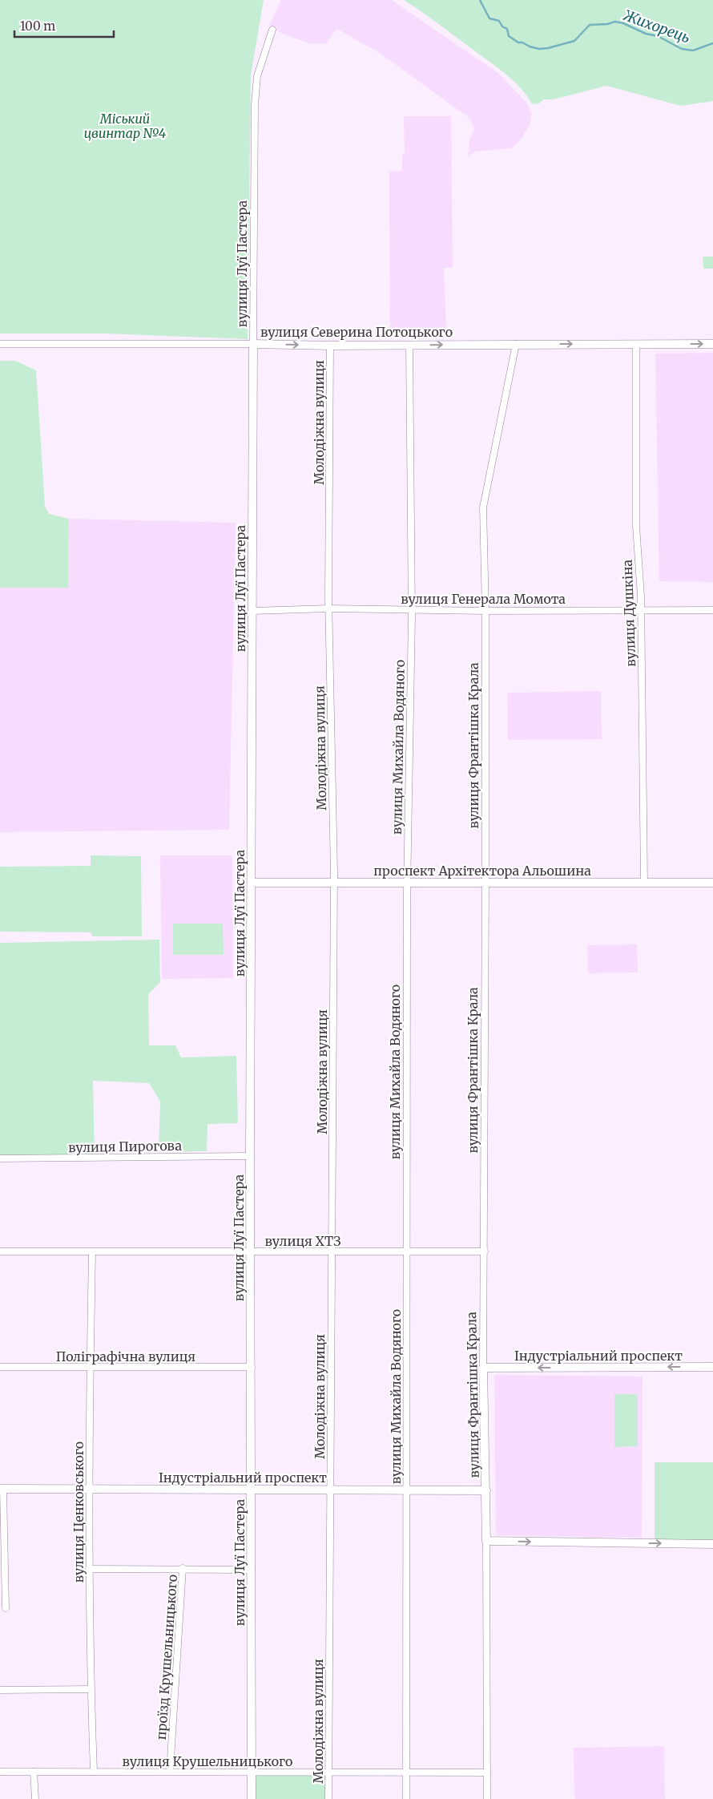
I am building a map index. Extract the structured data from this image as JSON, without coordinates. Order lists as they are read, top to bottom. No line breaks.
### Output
{"streets":{"street":["вулиця Луї Пастера","вулиця Северина Потоцького","Молодіжна вулиця","вулиця Генерала Момота","вулиця Душкіна","вулиця Франтішка Крала","вулиця Михайла Водяного","проспект Архітектора Альошина","вулиця Пирогова","вулиця ХТЗ","Індустріальний проспект","Поліграфічна вулиця","вулиця Ценковського","проїзд Крушельницького","вулиця Крушельницького"]},"crossings":[["вулиця Луї Пастера","вулиця Северина Потоцького"],["вулиця Луї Пастера","вулиця Генерала Момота"],["вулиця Луї Пастера","проспект Архітектора Альошина"],["вулиця Луї Пастера","вулиця Пирогова"],["вулиця Луї Пастера","вулиця ХТЗ"],["вулиця Луї Пастера","Індустріальний проспект"],["вулиця Луї Пастера","Поліграфічна вулиця"],["вулиця Луї Пастера","вулиця Крушельницького"],["вулиця Северина Потоцького","Молодіжна вулиця"],["вулиця Северина Потоцького","вулиця Душкіна"],["вулиця Северина Потоцького","вулиця Франтішка Крала"],["вулиця Северина Потоцького","вулиця Михайла Водяного"],["Молодіжна вулиця","вулиця Генерала Момота"],["Молодіжна вулиця","проспект Архітектора Альошина"],["Молодіжна вулиця","вулиця ХТЗ"],["Молодіжна вулиця","Індустріальний проспект"],["Молодіжна вулиця","вулиця Крушельницького"],["вулиця Генерала Момота","вулиця Душкіна"],["вулиця Генерала Момота","вулиця Франтішка Крала"],["вулиця Генерала Момота","вулиця Михайла Водяного"],["вулиця Душкіна","проспект Архітектора Альошина"],["вулиця Франтішка Крала","проспект Архітектора Альошина"],["вулиця Франтішка Крала","вулиця ХТЗ"],["вулиця Франтішка Крала","Індустріальний проспект"],["вулиця Франтішка Крала","вулиця Крушельницького"],["вулиця Михайла Водяного","проспект Архітектора Альошина"],["вулиця Михайла Водяного","вулиця ХТЗ"],["вулиця Михайла Водяного","Індустріальний проспект"],["вулиця Михайла Водяного","вулиця Крушельницького"],["вулиця ХТЗ","вулиця Ценковського"],["Індустріальний проспект","вулиця Ценковського"],["Поліграфічна вулиця","вулиця Ценковського"],["вулиця Ценковського","вулиця Крушельницького"],["проїзд Крушельницького","вулиця Крушельницького"]],"one_way":["вулиця Северина Потоцького"],"water":["Жихорець"],"parks":["Міський цвинтар №4"],"scale_bar":"100 m"}
